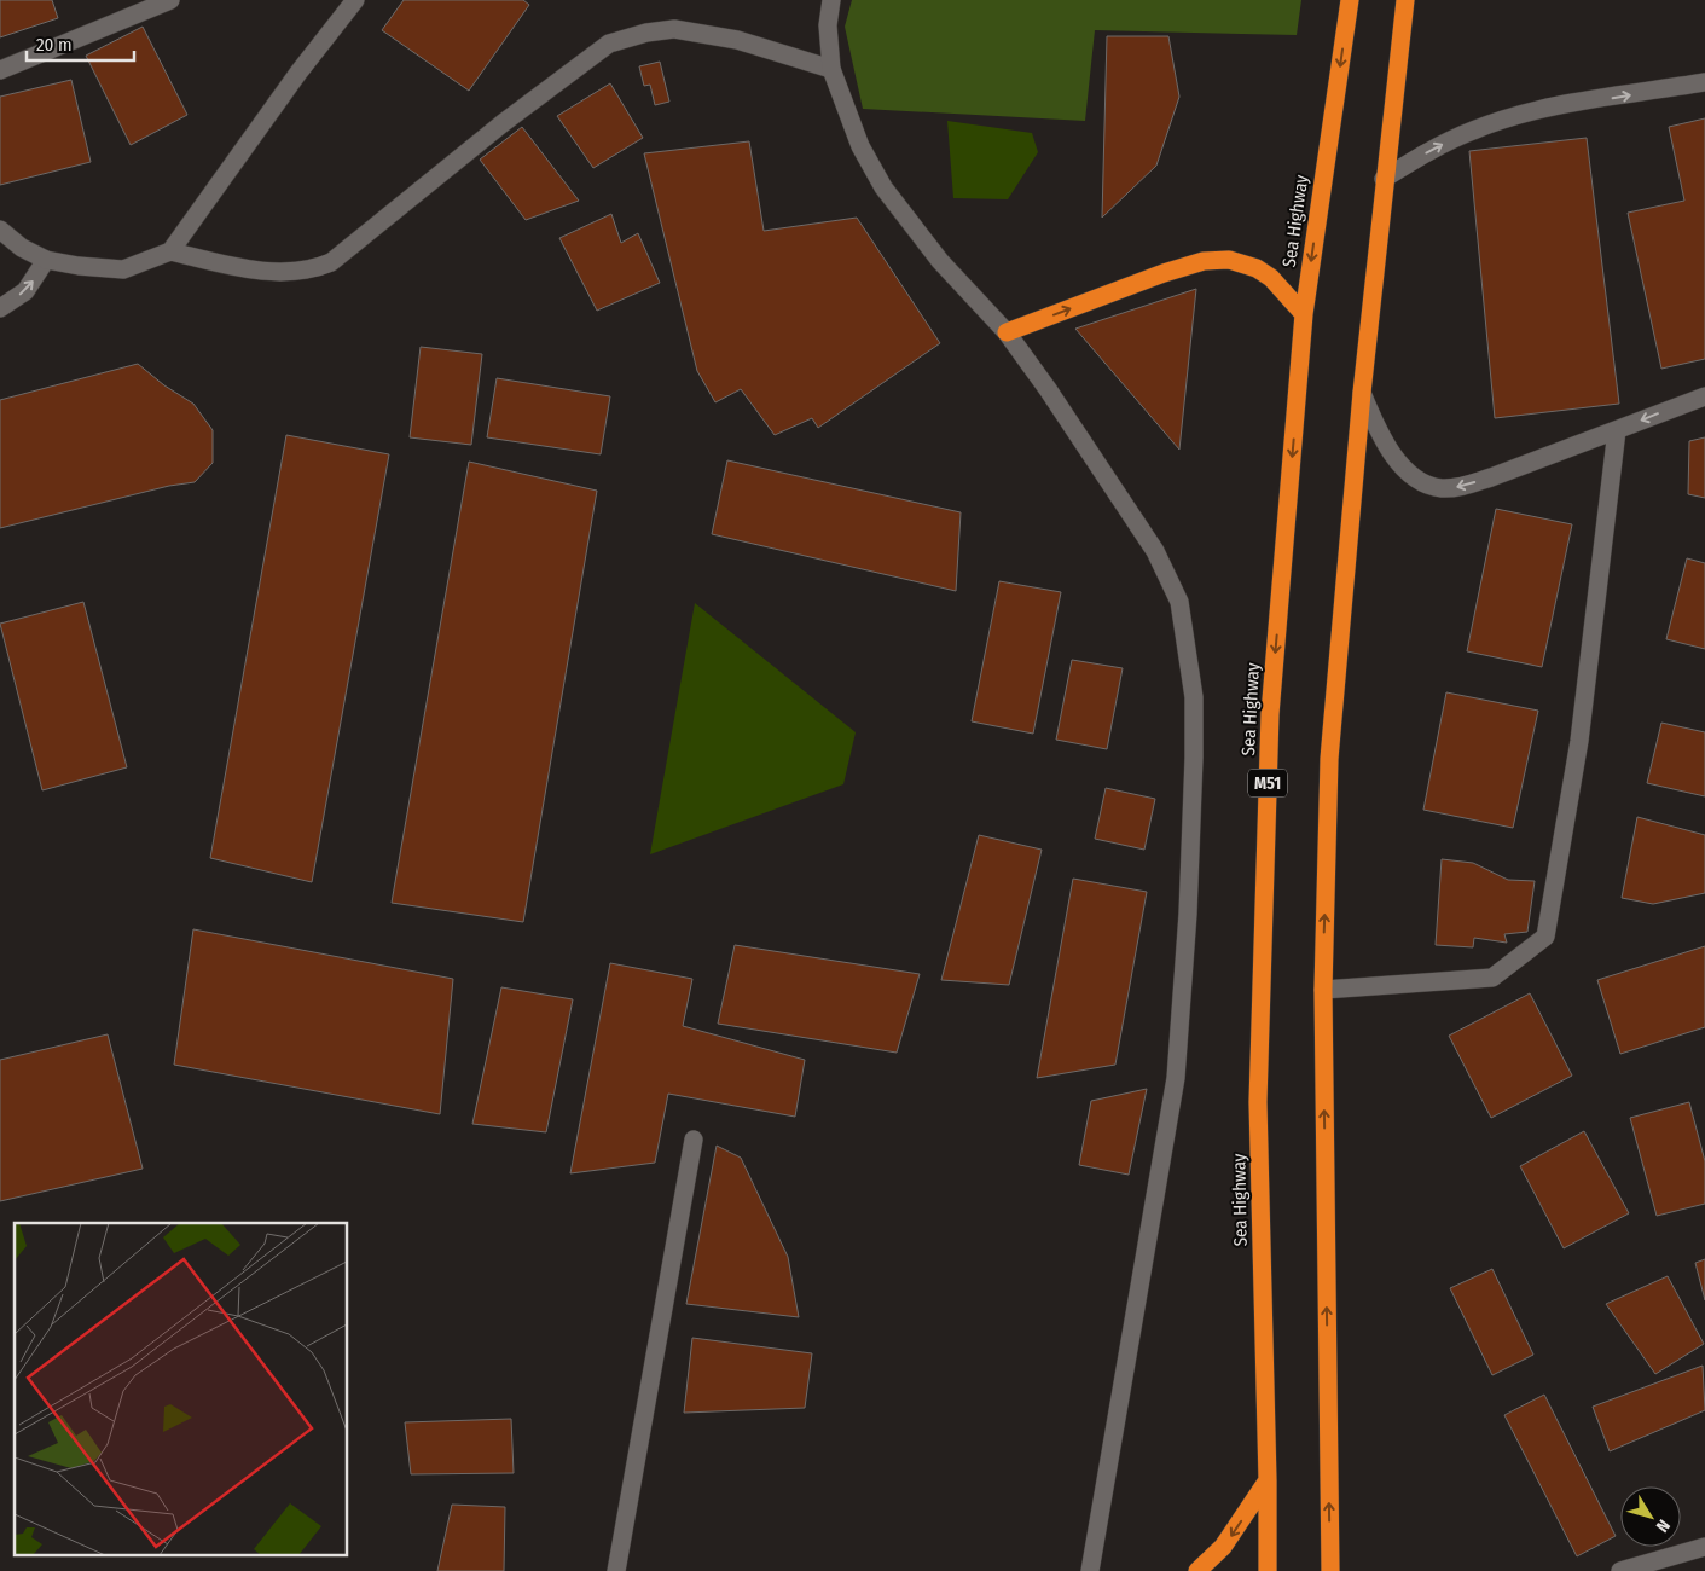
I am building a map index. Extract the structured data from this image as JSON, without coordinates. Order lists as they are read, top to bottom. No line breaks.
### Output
{"streets":{"highway":["Sea Highway","M51"]},"scale_bar":"20 m","north":"bottom right"}
